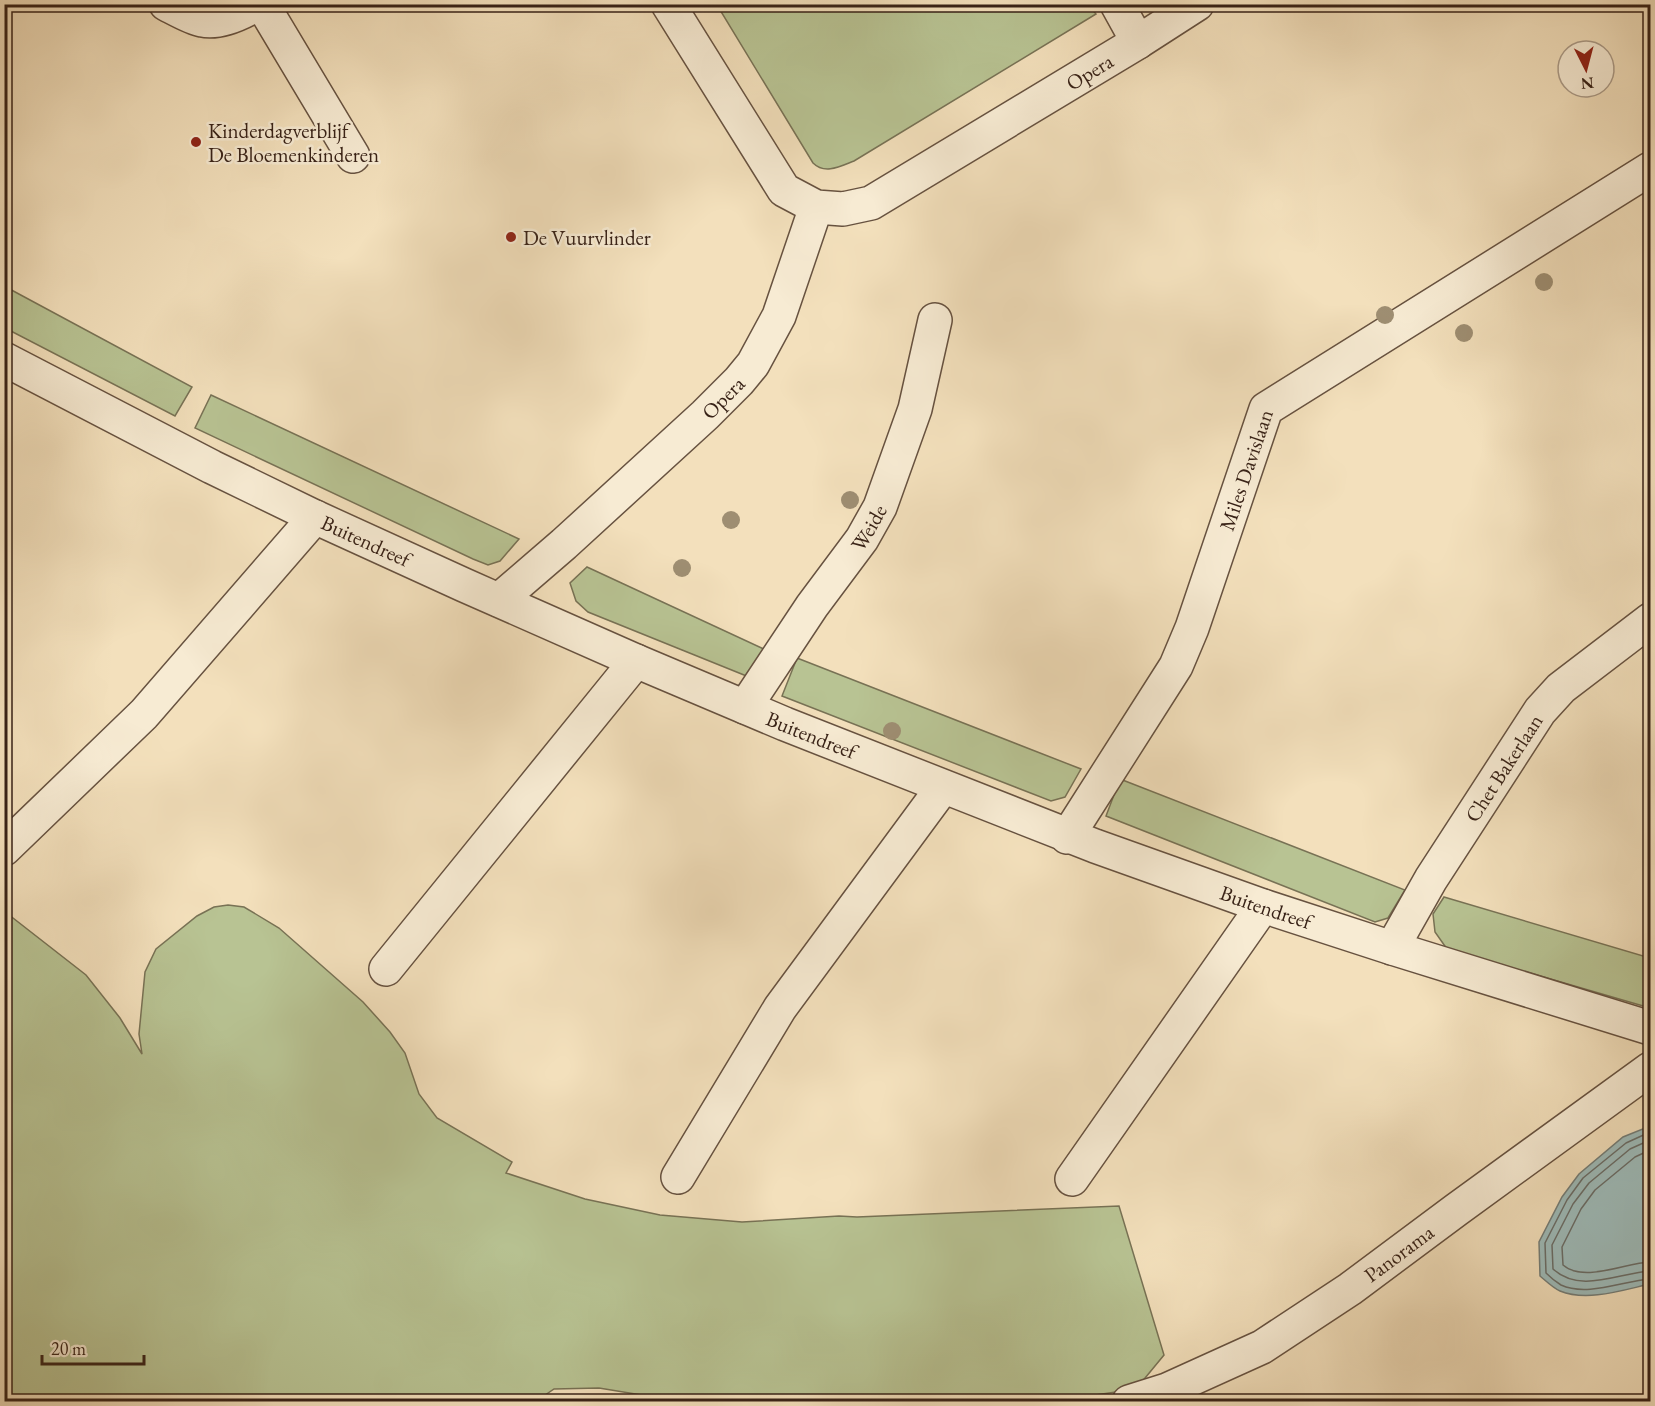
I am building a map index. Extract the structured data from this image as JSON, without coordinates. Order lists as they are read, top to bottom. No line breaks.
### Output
{"streets":{"street":["Opera","Miles Davislaan","Weide","Buitendreef","Chet Bakerlaan","Panorama"]},"crossings":[["Opera","Buitendreef"],["Miles Davislaan","Buitendreef"],["Weide","Buitendreef"],["Buitendreef","Chet Bakerlaan"]],"places":["Kinderdagverblijf De Bloemenkinderen","De Vuurvlinder"],"scale_bar":"20 m","north":"bottom"}
